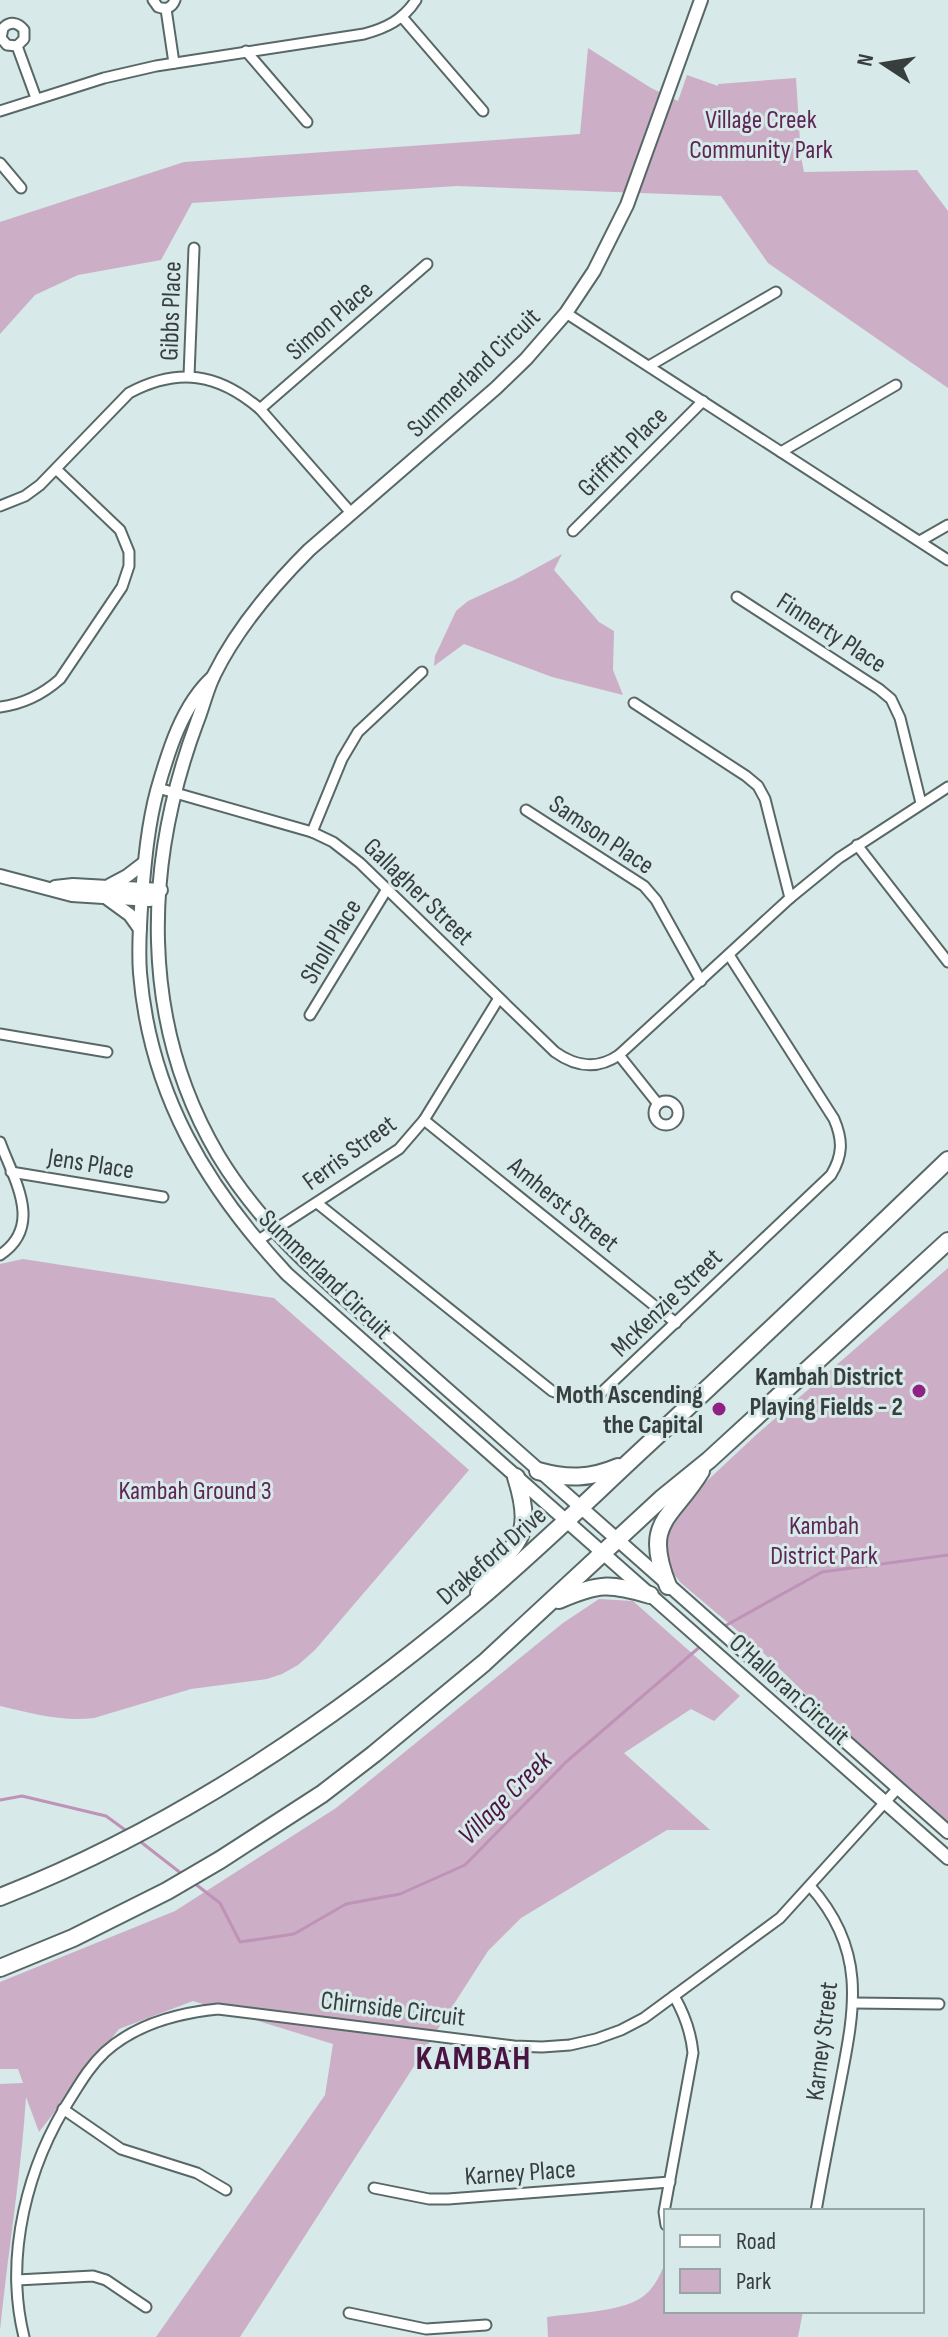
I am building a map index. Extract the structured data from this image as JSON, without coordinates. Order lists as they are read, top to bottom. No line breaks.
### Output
{"streets":{"highway":["Drakeford Drive"],"street":["Gibbs Place","Simon Place","Summerland Circuit","Griffith Place","Finnerty Place","Samson Place","Gallagher Street","Sholl Place","Ferris Street","Jens Place","Amherst Street","McKenzie Street","O'Halloran Circuit","Chirnside Circuit","Karney Street","Karney Place"]},"crossings":[["Summerland Circuit","Gallagher Street"],["Summerland Circuit","Ferris Street"],["Summerland Circuit","Drakeford Drive"],["Summerland Circuit","O'Halloran Circuit"],["Finnerty Place","Gallagher Street"],["Samson Place","Gallagher Street"],["Gallagher Street","Sholl Place"],["Gallagher Street","Ferris Street"],["Gallagher Street","McKenzie Street"],["Ferris Street","Amherst Street"],["Ferris Street","McKenzie Street"],["Amherst Street","McKenzie Street"],["O'Halloran Circuit","Chirnside Circuit"],["Chirnside Circuit","Karney Street"]],"districts":["KAMBAH"],"water":["Village Creek"],"parks":["Village Creek Community Park","Kambah Ground 3","Kambah District Park"],"places":["Kambah District Playing Fields - 2","Moth Ascending the Capital"],"legend":["Road","Park"],"north":"left"}
